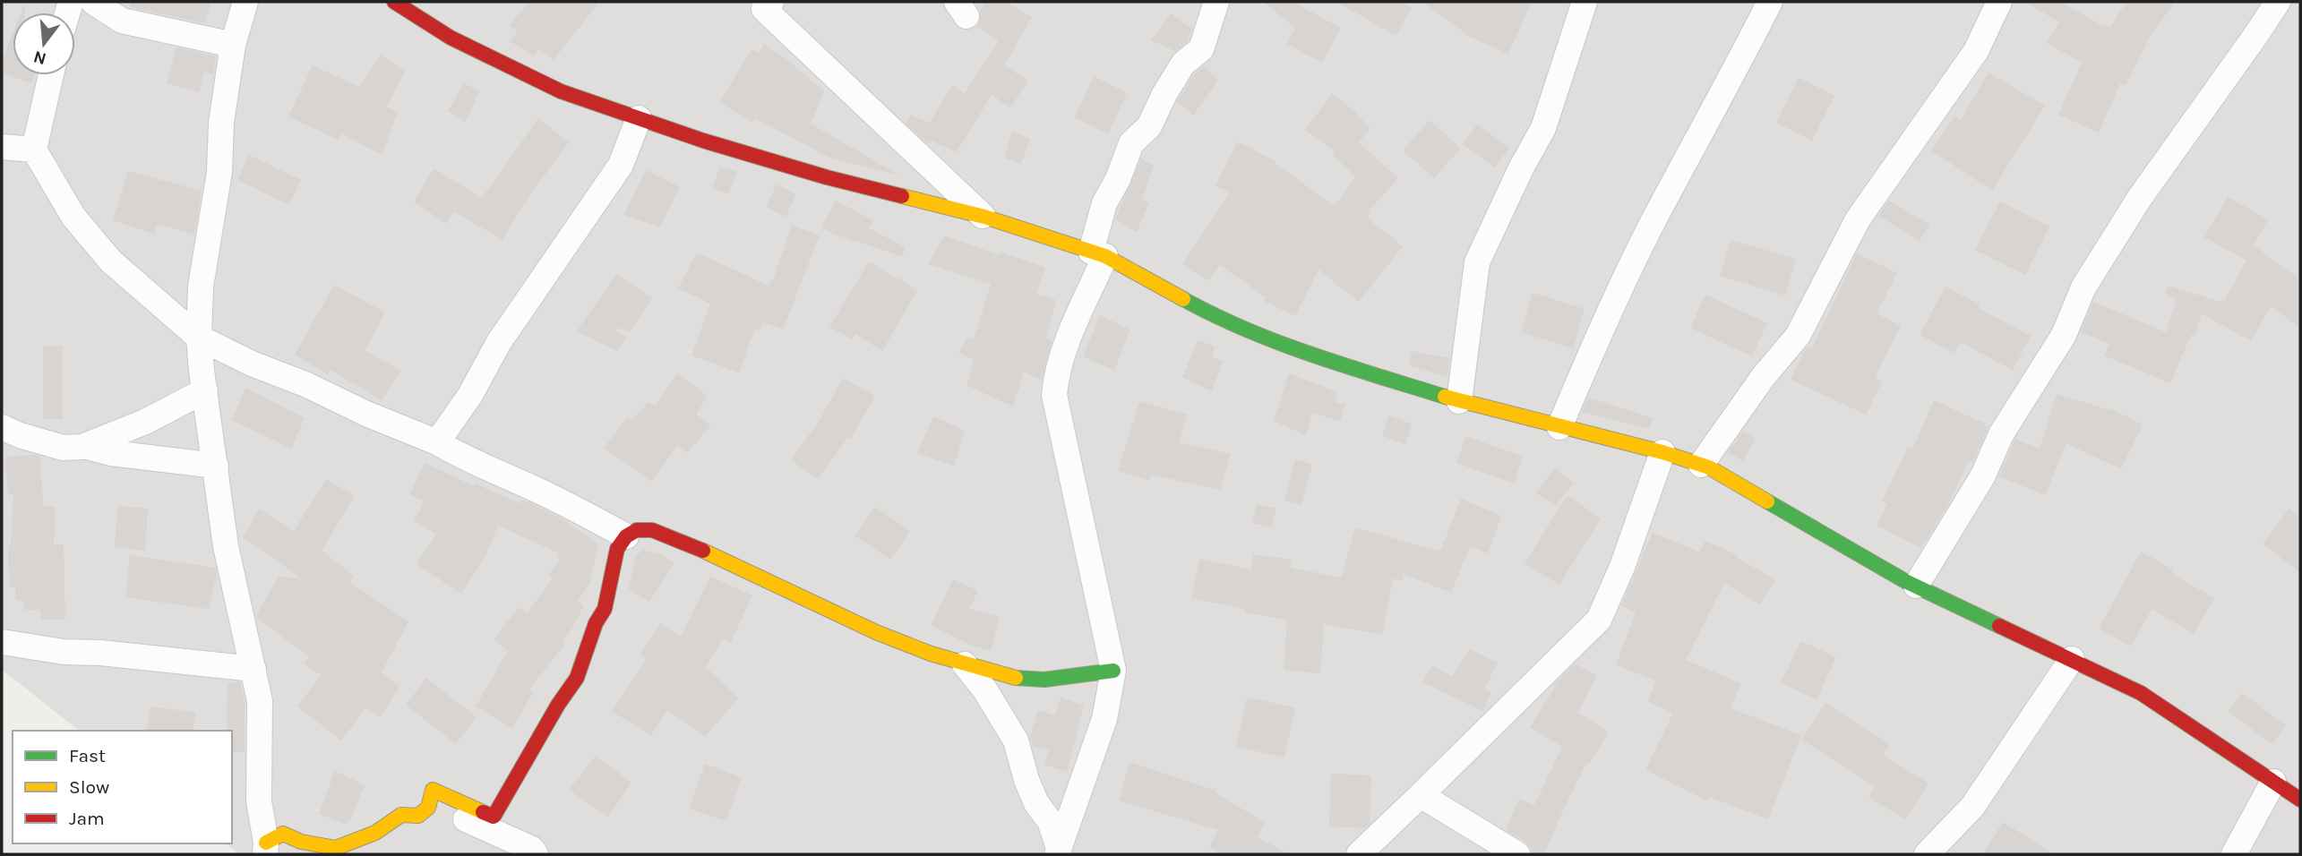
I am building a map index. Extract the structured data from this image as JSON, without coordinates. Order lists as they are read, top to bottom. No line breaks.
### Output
{"legend":["Fast","Slow","Jam"],"north":"bottom"}
